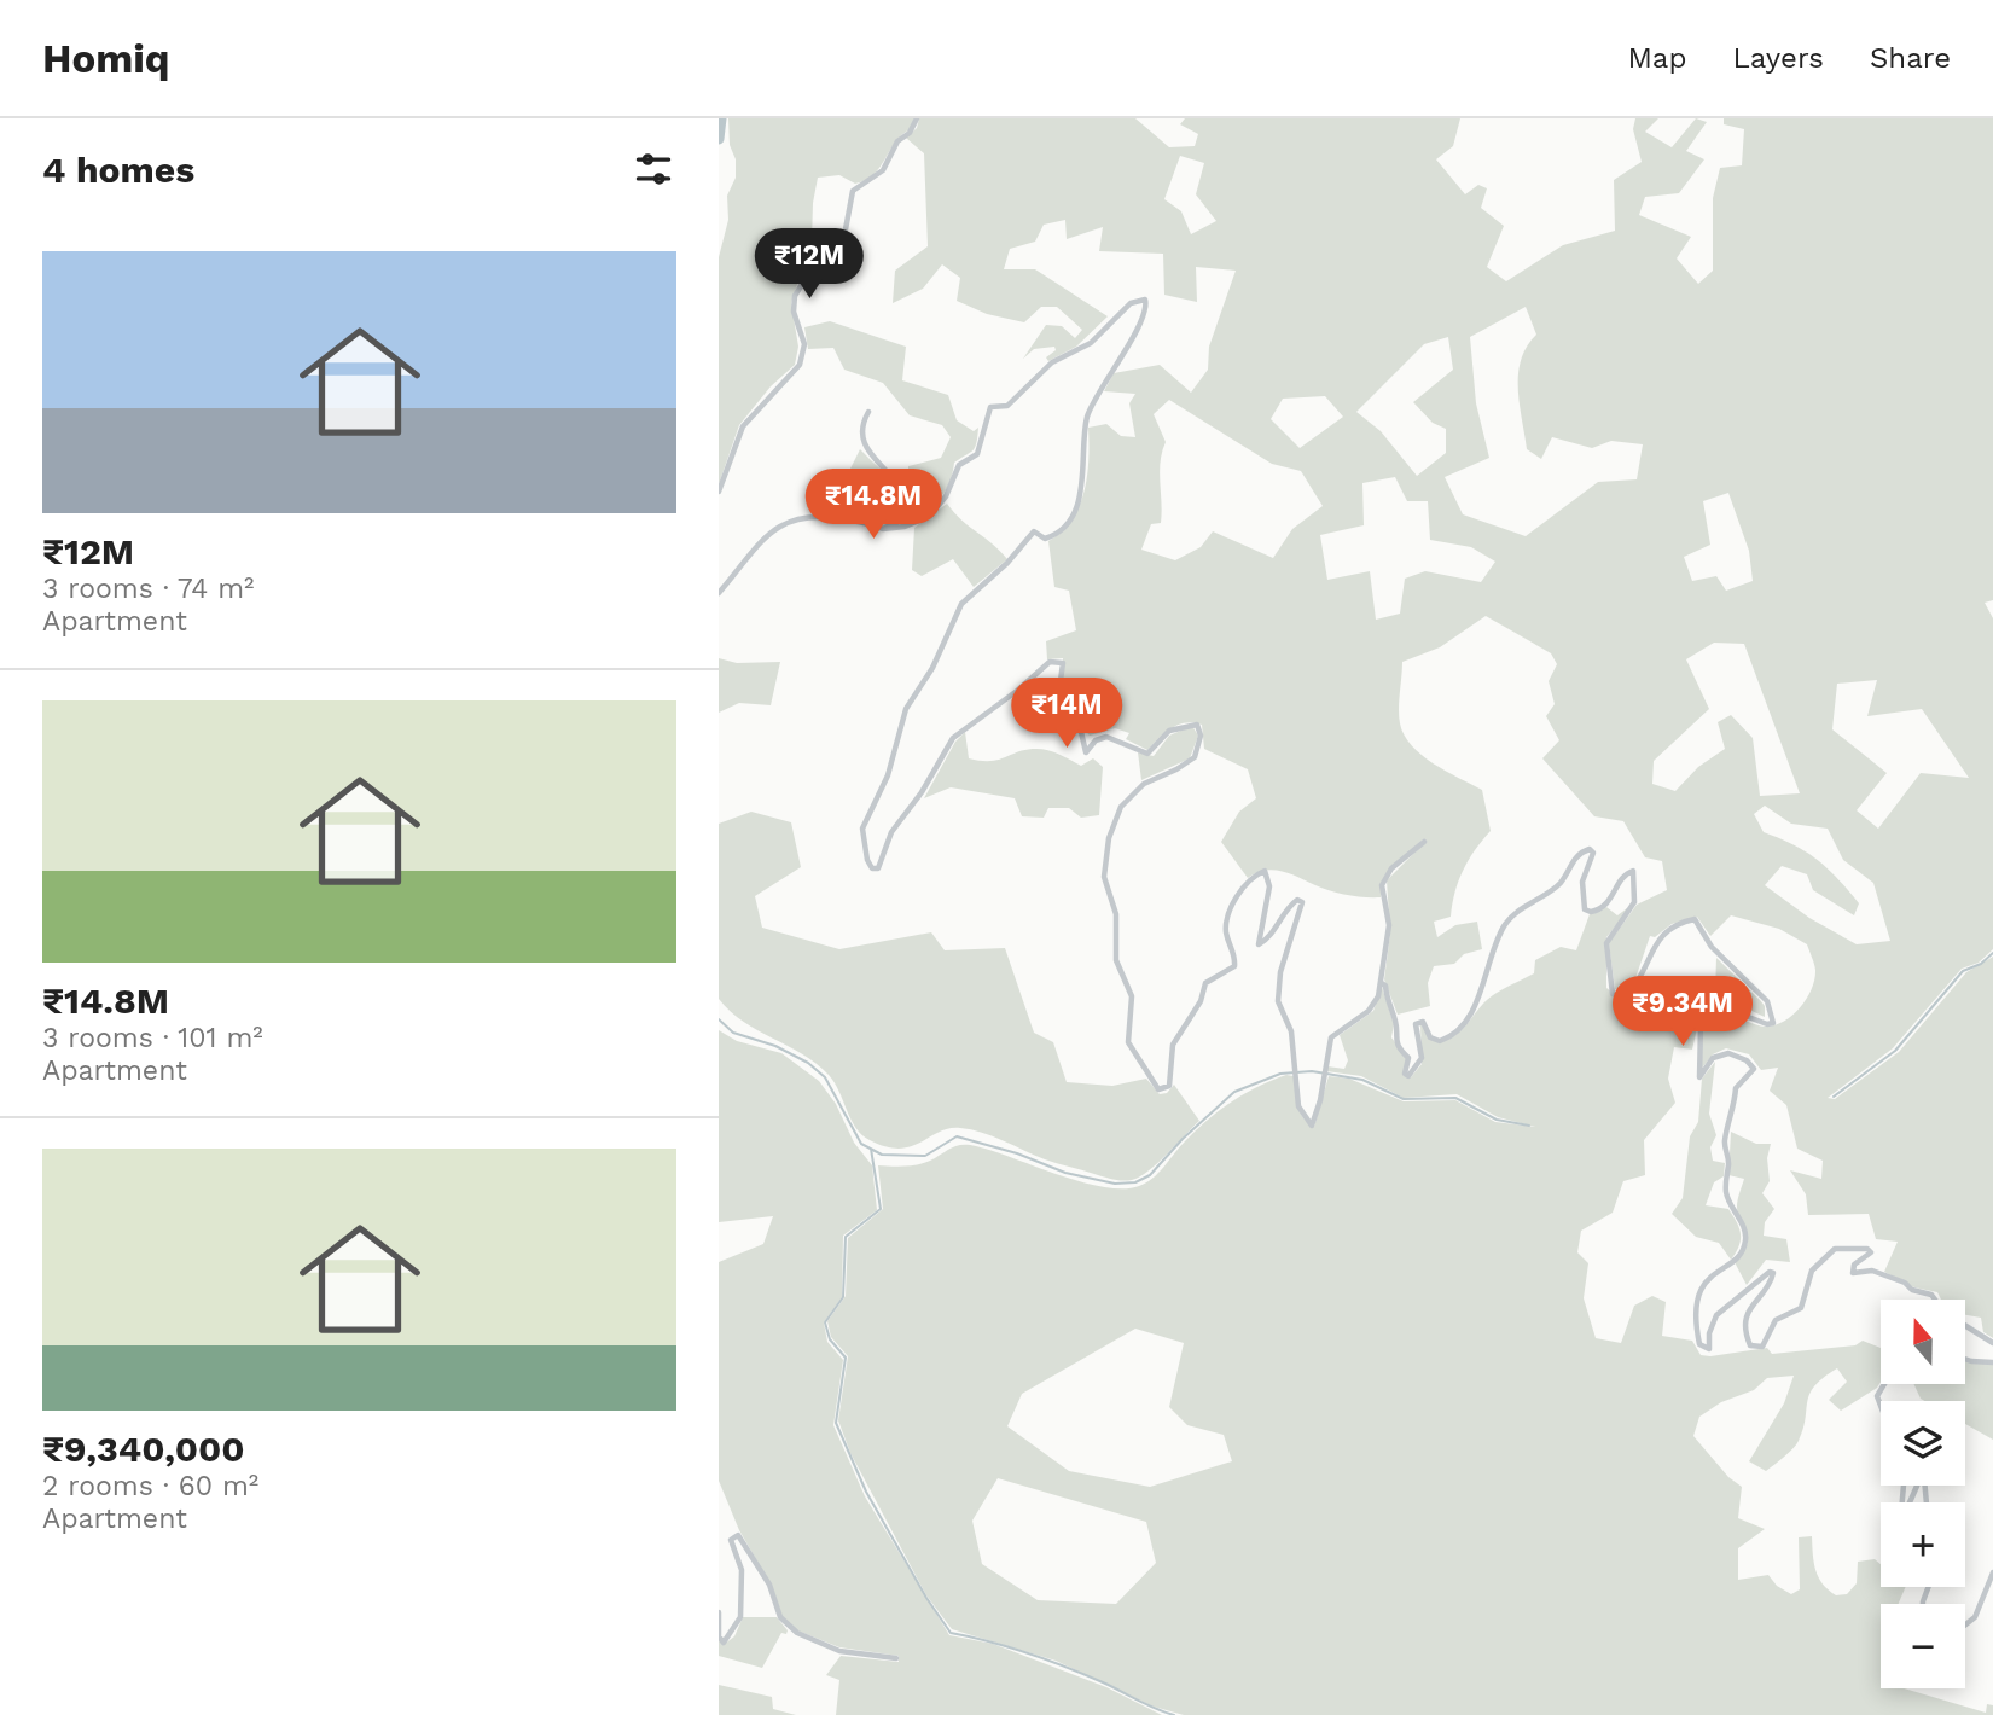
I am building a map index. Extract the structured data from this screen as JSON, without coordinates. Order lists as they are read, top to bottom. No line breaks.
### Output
{"north":"top","page":{"header":"Homiq","nav":["Map","Layers","Share"],"heading":"4 homes","list":[{"name":"₹12M","note":"3 rooms · 74 m² · Apartment"},{"name":"₹14.8M","note":"3 rooms · 101 m² · Apartment"},{"name":"₹9,340,000","note":"2 rooms · 60 m² · Apartment"}],"price":["₹12M","₹14.8M","₹14M","₹9.34M"],"map_buttons":["+","−"]}}
